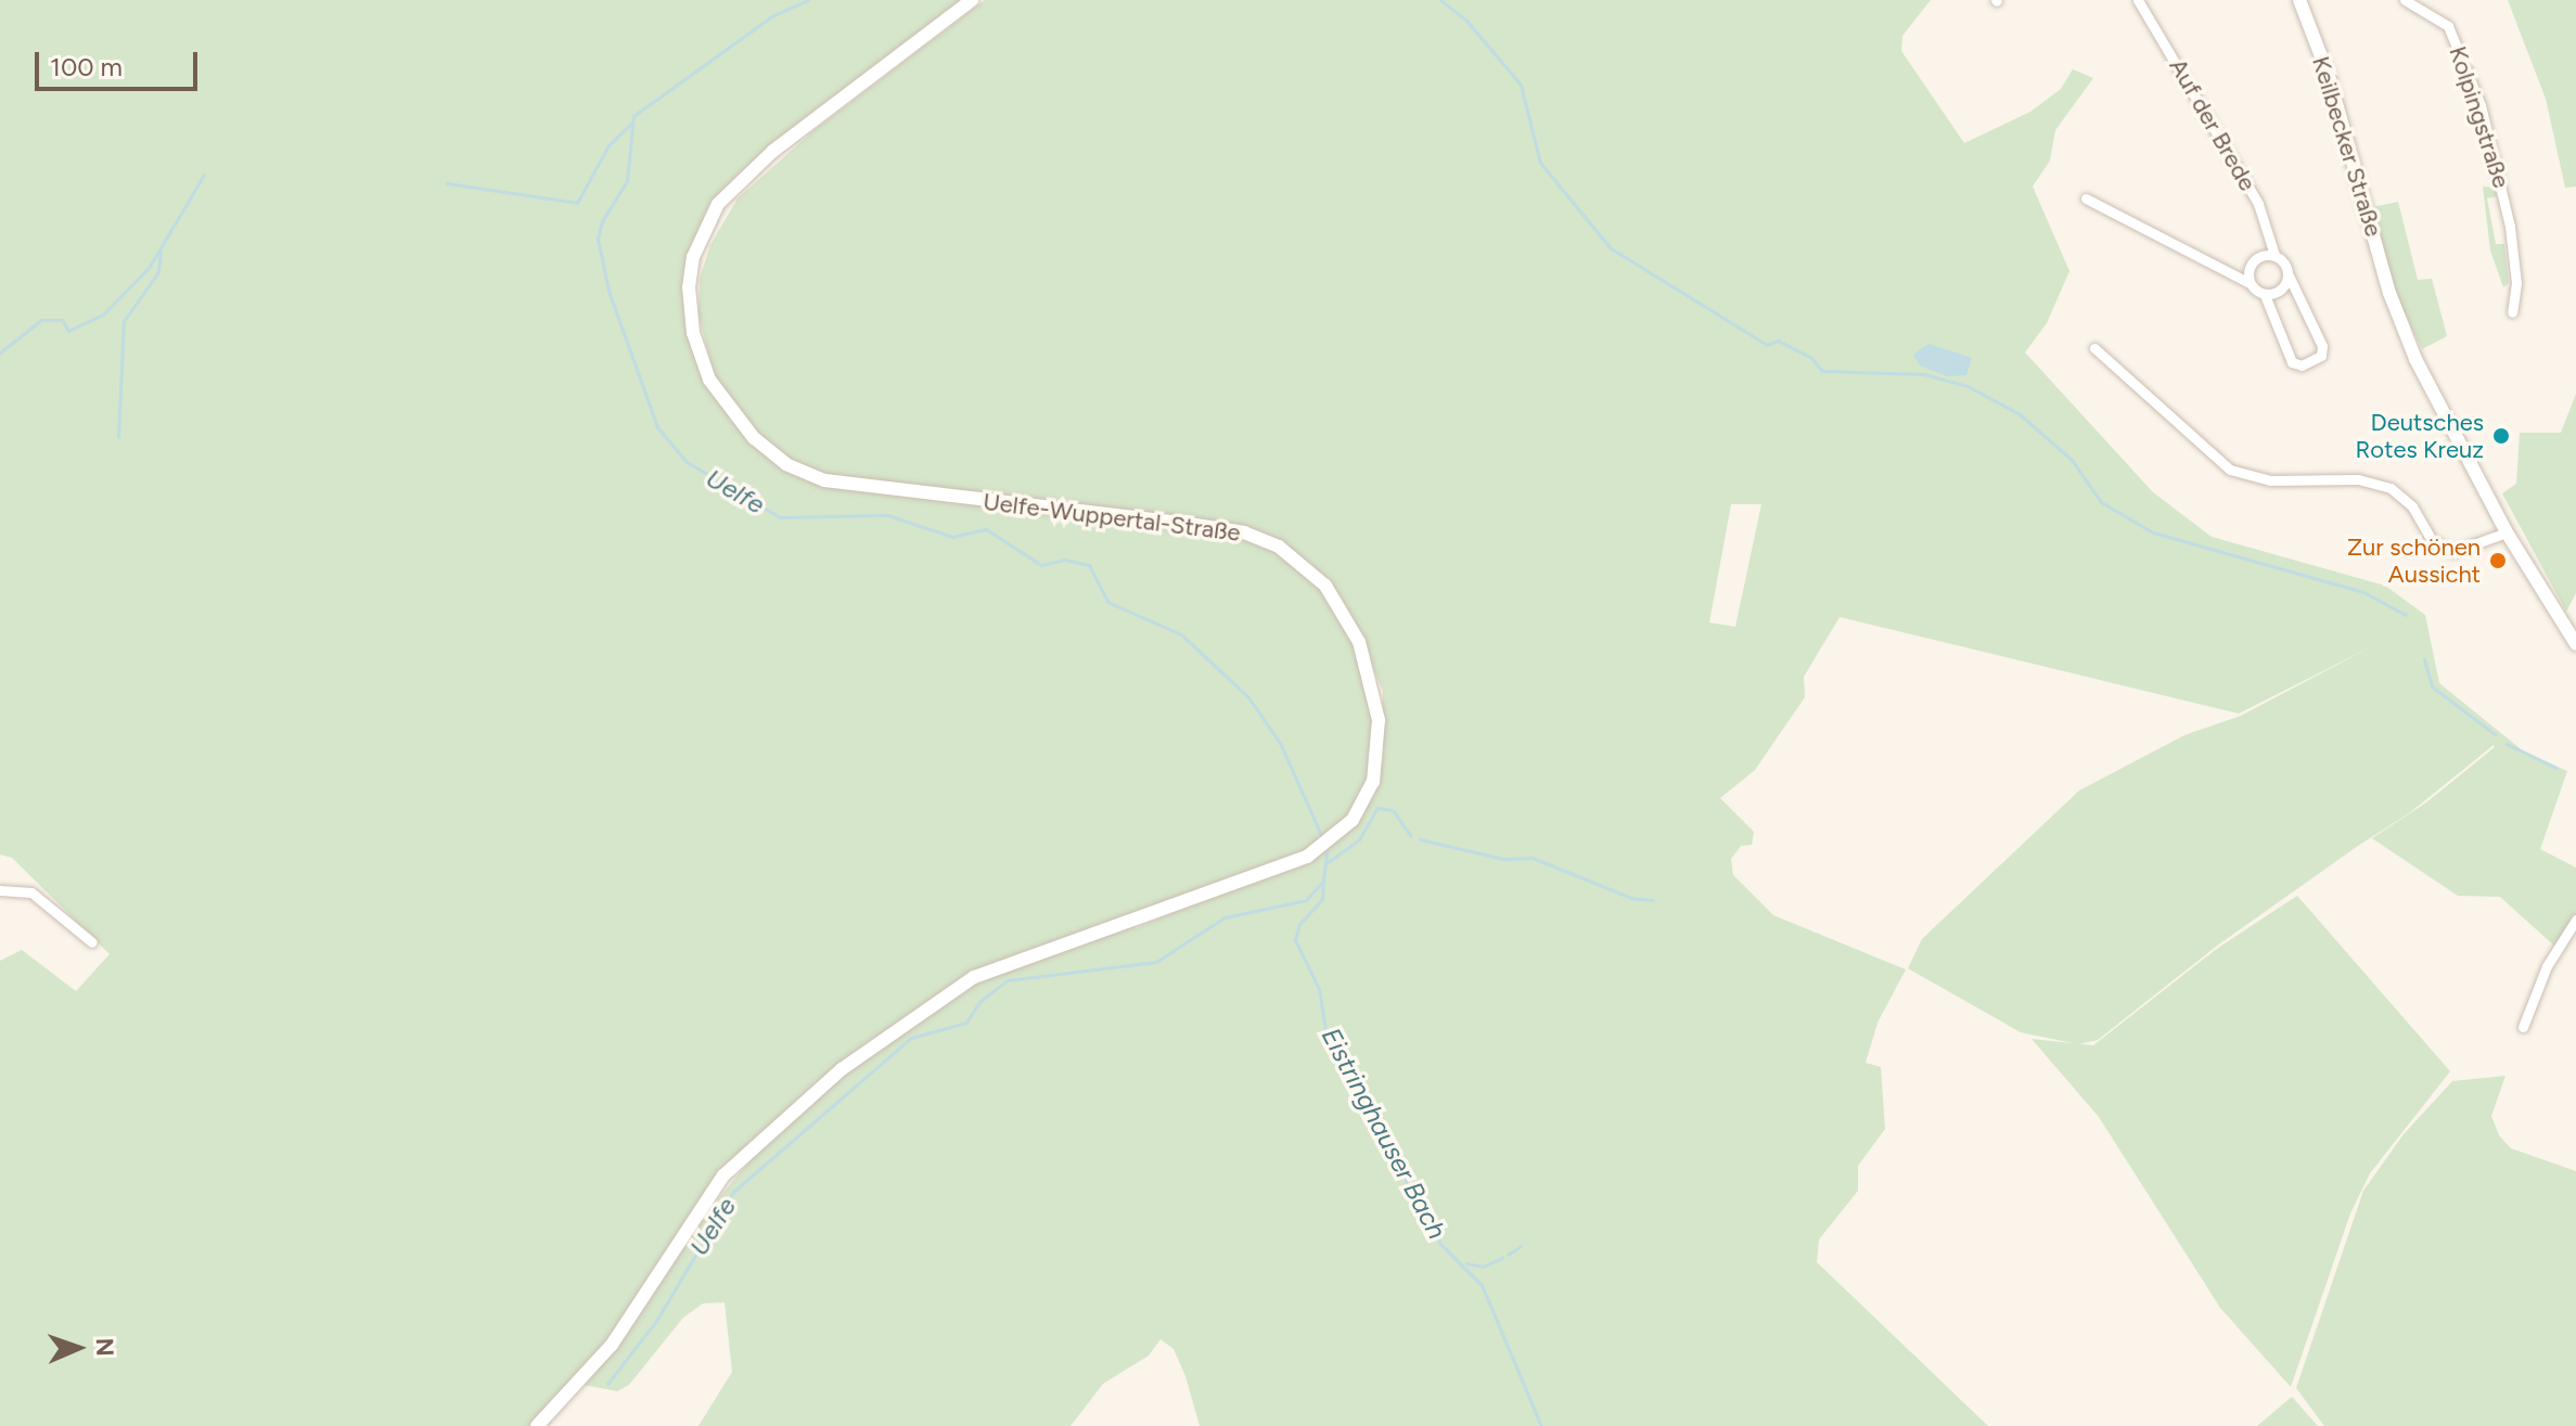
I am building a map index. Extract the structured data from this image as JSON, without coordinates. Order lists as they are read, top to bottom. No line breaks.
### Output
{"streets":{"main road":["Keilbecker Straße","Uelfe-Wuppertal-Straße"],"street":["Kolpingstraße","Auf der Brede"]},"water":["Uelfe","Eistringhauser Bach"],"places":["Deutsches Rotes Kreuz","Zur schönen Aussicht"],"scale_bar":"100 m","north":"right"}
